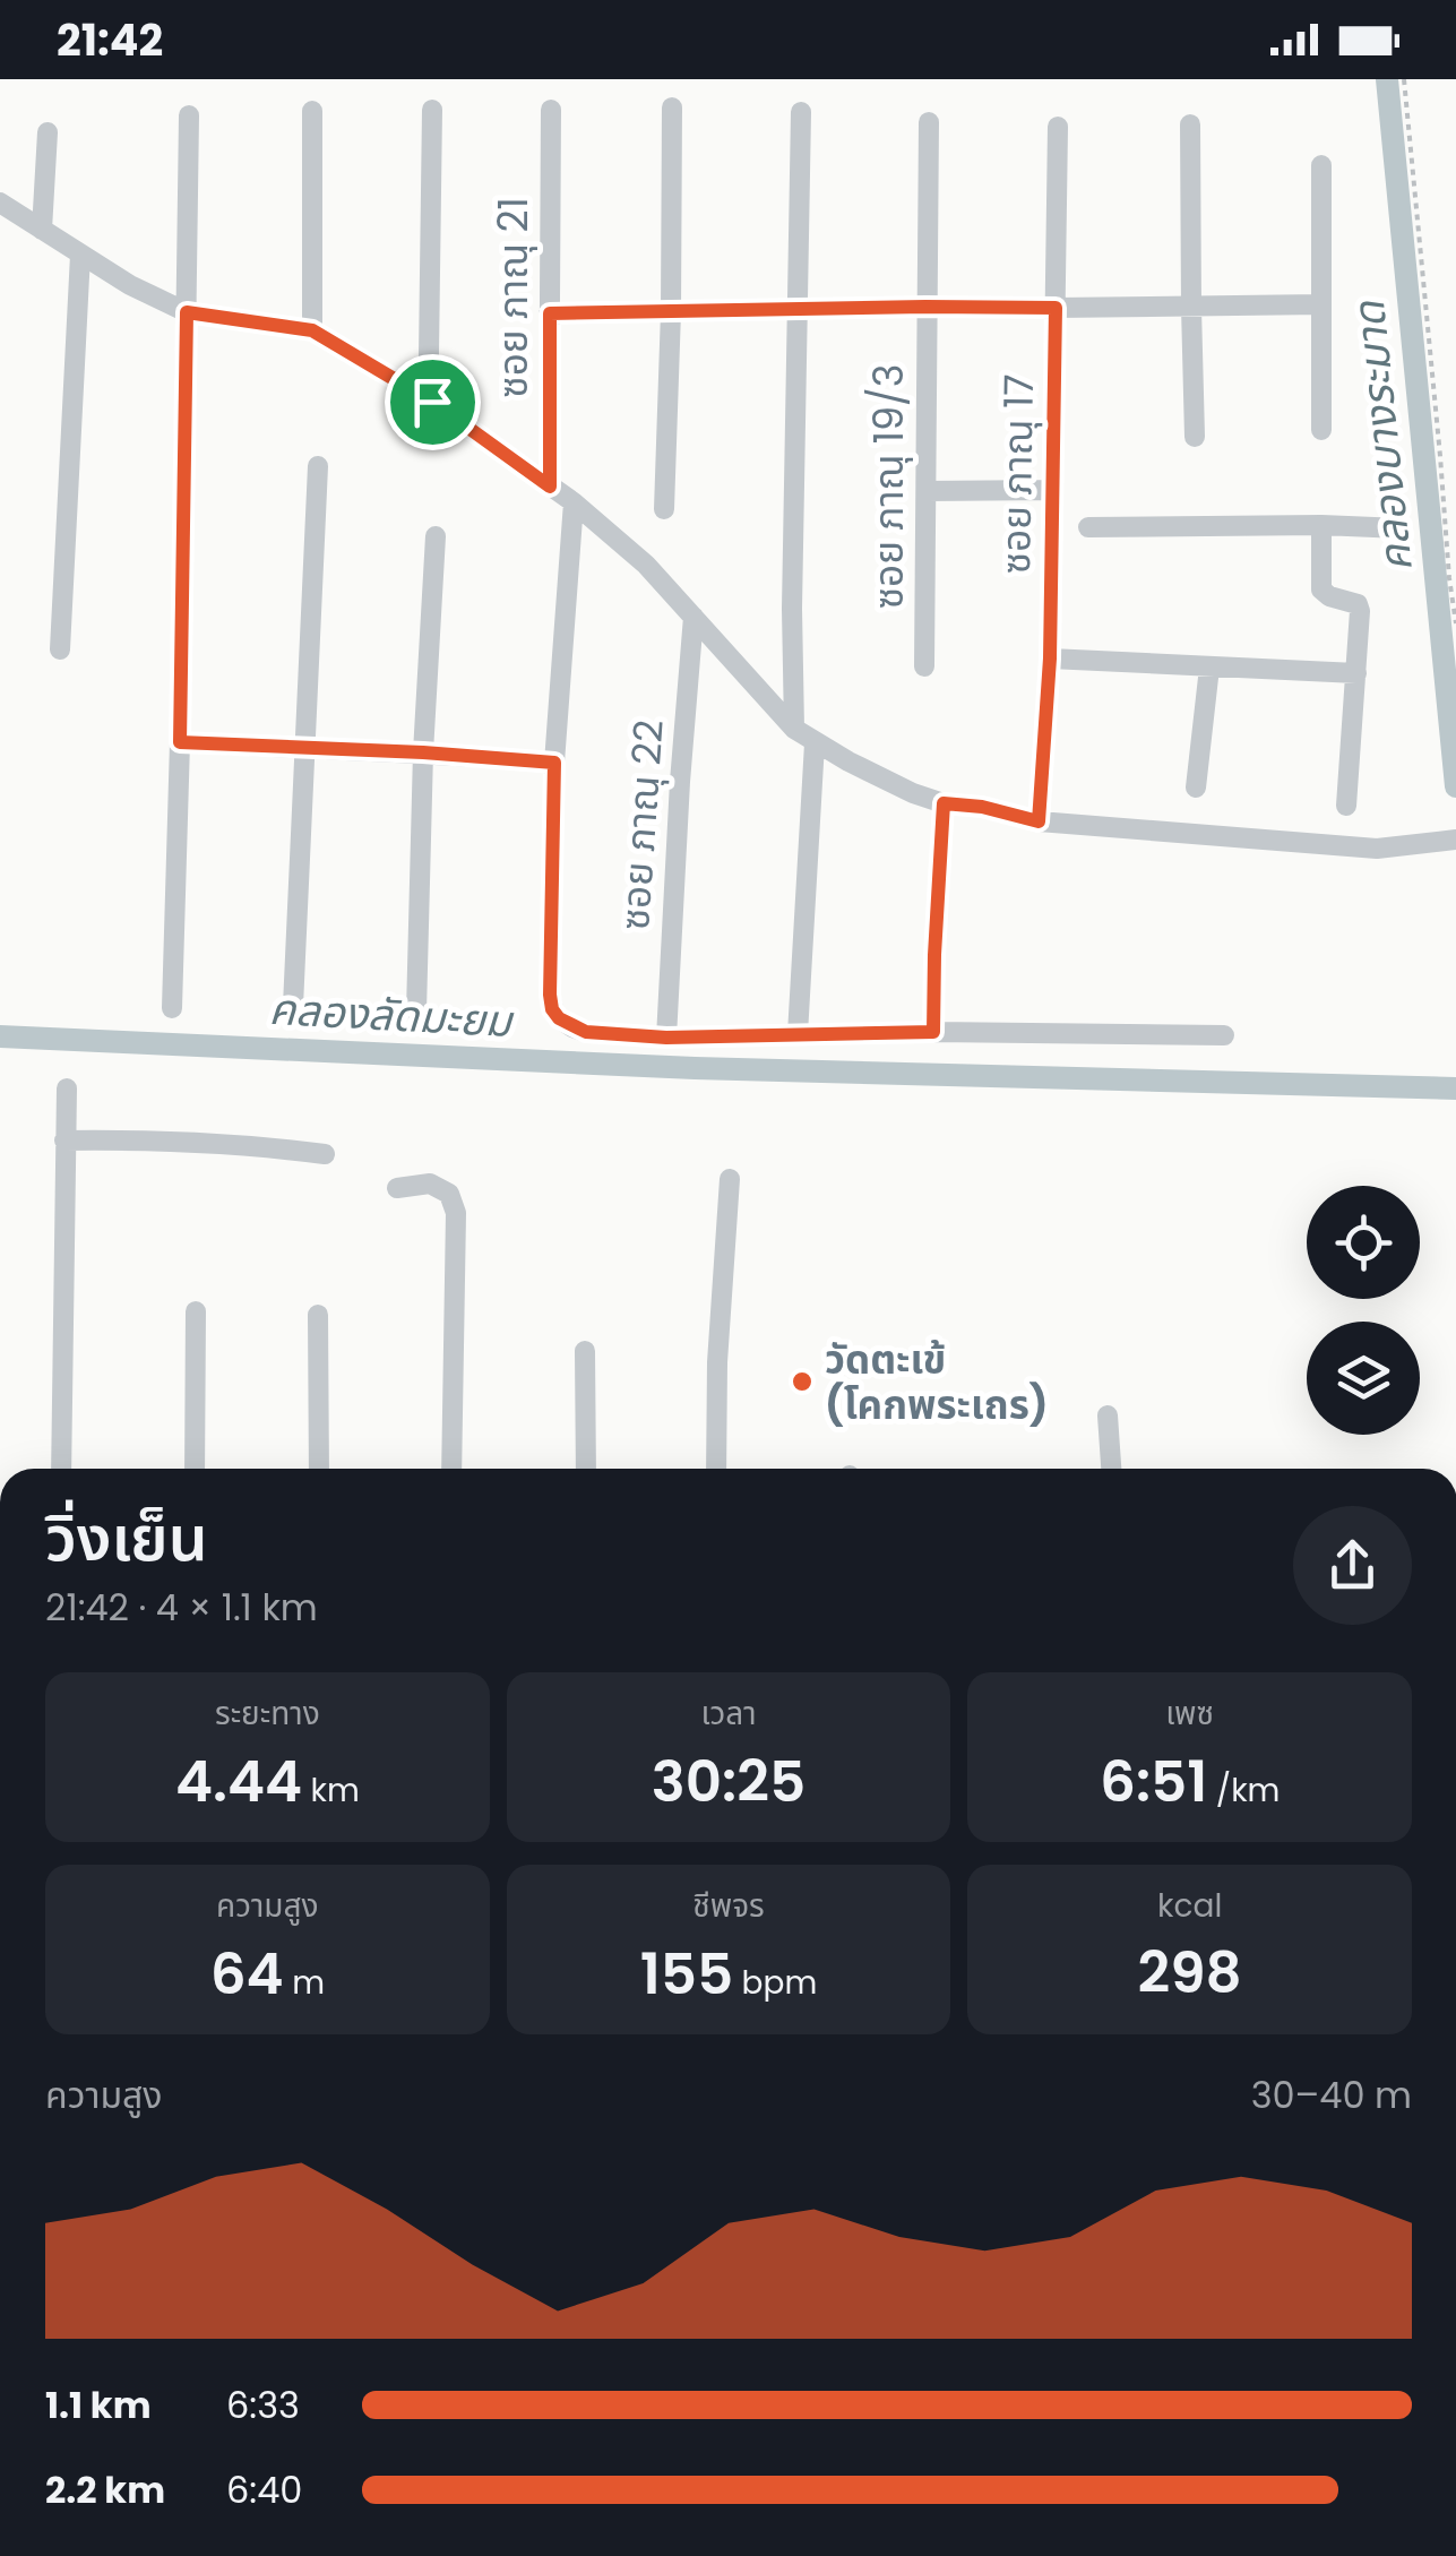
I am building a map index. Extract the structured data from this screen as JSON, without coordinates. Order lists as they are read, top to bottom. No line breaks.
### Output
{"streets":{"street":["ซอย ภาณุ 21","ซอย ภาณุ 17","ซอย ภาณุ 19/3","ซอย ภาณุ 22"]},"water":["คลองบางระมาด","คลองลัดมะยม"],"places":["วัดตะเข้ (โคกพระเถร)"],"page":{"status":"21:42","heading":["วิ่งเย็น","21:42 · 4 × 1.1 km"],"stats":[["ระยะทาง","4.44 km"],["เวลา","30:25"],["เพซ","6:51 /km"],["ความสูง","64 m"],["ชีพจร","155 bpm"],["kcal","298"]],"chart":["ความสูง","30–40 m"],"list":[{"name":"1.1 km","note":"6:33"},{"name":"2.2 km","note":"6:40"}]}}
